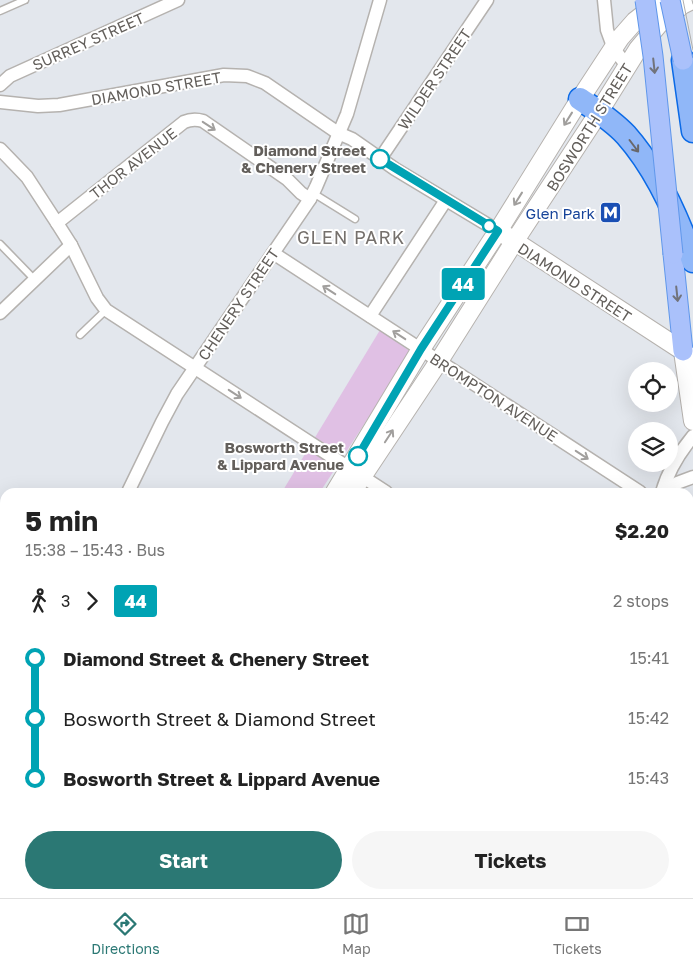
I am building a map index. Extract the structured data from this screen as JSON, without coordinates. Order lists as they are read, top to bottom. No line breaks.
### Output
{"streets":{"main road":["DIAMOND STREET","BOSWORTH STREET"],"street":["SURREY STREET","WILDER STREET","THOR AVENUE","CHENERY STREET","BROMPTON AVENUE"]},"crossings":[["WILDER STREET","DIAMOND STREET"],["DIAMOND STREET","BOSWORTH STREET"],["DIAMOND STREET","CHENERY STREET"],["BOSWORTH STREET","BROMPTON AVENUE"],["THOR AVENUE","CHENERY STREET"],["CHENERY STREET","BROMPTON AVENUE"]],"one_way":["THOR AVENUE"],"districts":["GLEN PARK"],"places":{"other":["Diamond Street & Chenery Street","Bosworth Street & Lippard Avenue"],"metro station":["Glen Park"]},"lines":["bus line 44"],"page":{"on_map":"44","heading":["5 min","15:38 – 15:43 · Bus","$2.20"],"legs":["3","44","2 stops"],"list":[{"name":"Diamond Street & Chenery Street","value":"15:41"},{"name":"Bosworth Street & Diamond Street","value":"15:42"},{"name":"Bosworth Street & Lippard Avenue","value":"15:43"}],"buttons":["Start","Tickets"],"tabs":["Directions","Map","Tickets"]}}
